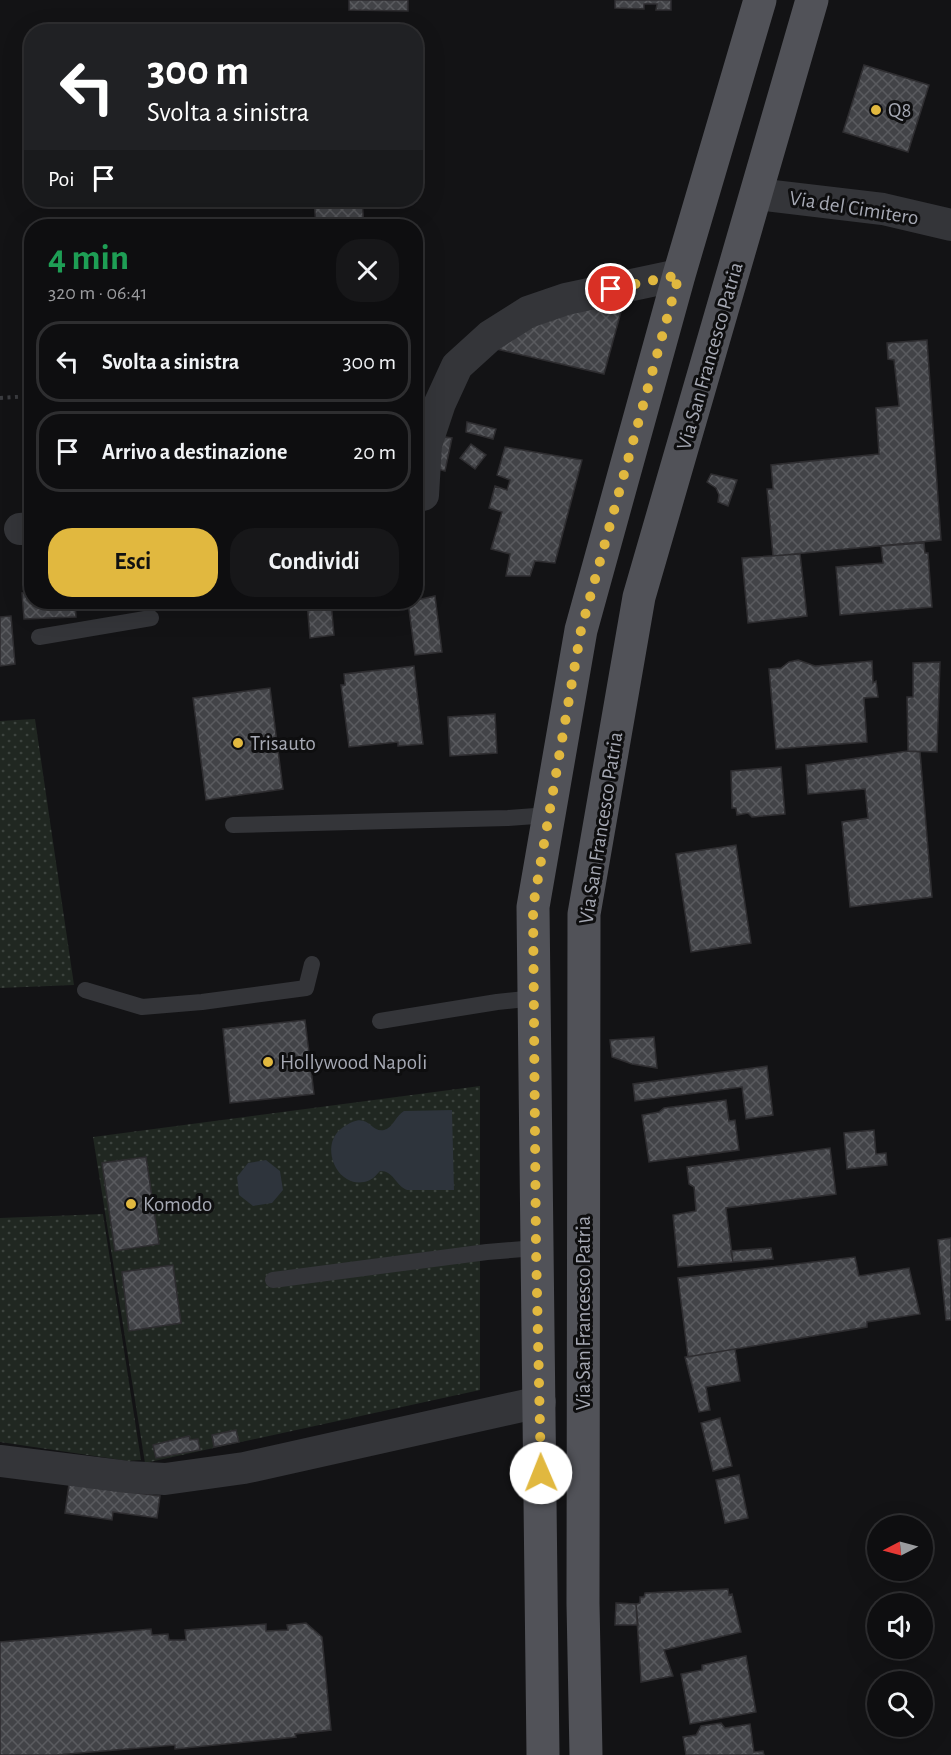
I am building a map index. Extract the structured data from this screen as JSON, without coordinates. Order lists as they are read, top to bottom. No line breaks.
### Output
{"streets":{"main road":["Via San Francesco Patria"],"street":["Via del Cimitero"]},"crossings":[["Via del Cimitero","Via San Francesco Patria"]],"places":["Q8","Trisauto","Hollywood Napoli","Komodo"],"north":"left","page":{"turn":["300 m","Svolta a sinistra"],"then":"Poi","heading":["4 min","320 m · 06:41"],"list":[{"name":"Svolta a sinistra","value":"300 m"},{"name":"Arrivo a destinazione","value":"20 m"}],"buttons":["Esci","Condividi"]}}
